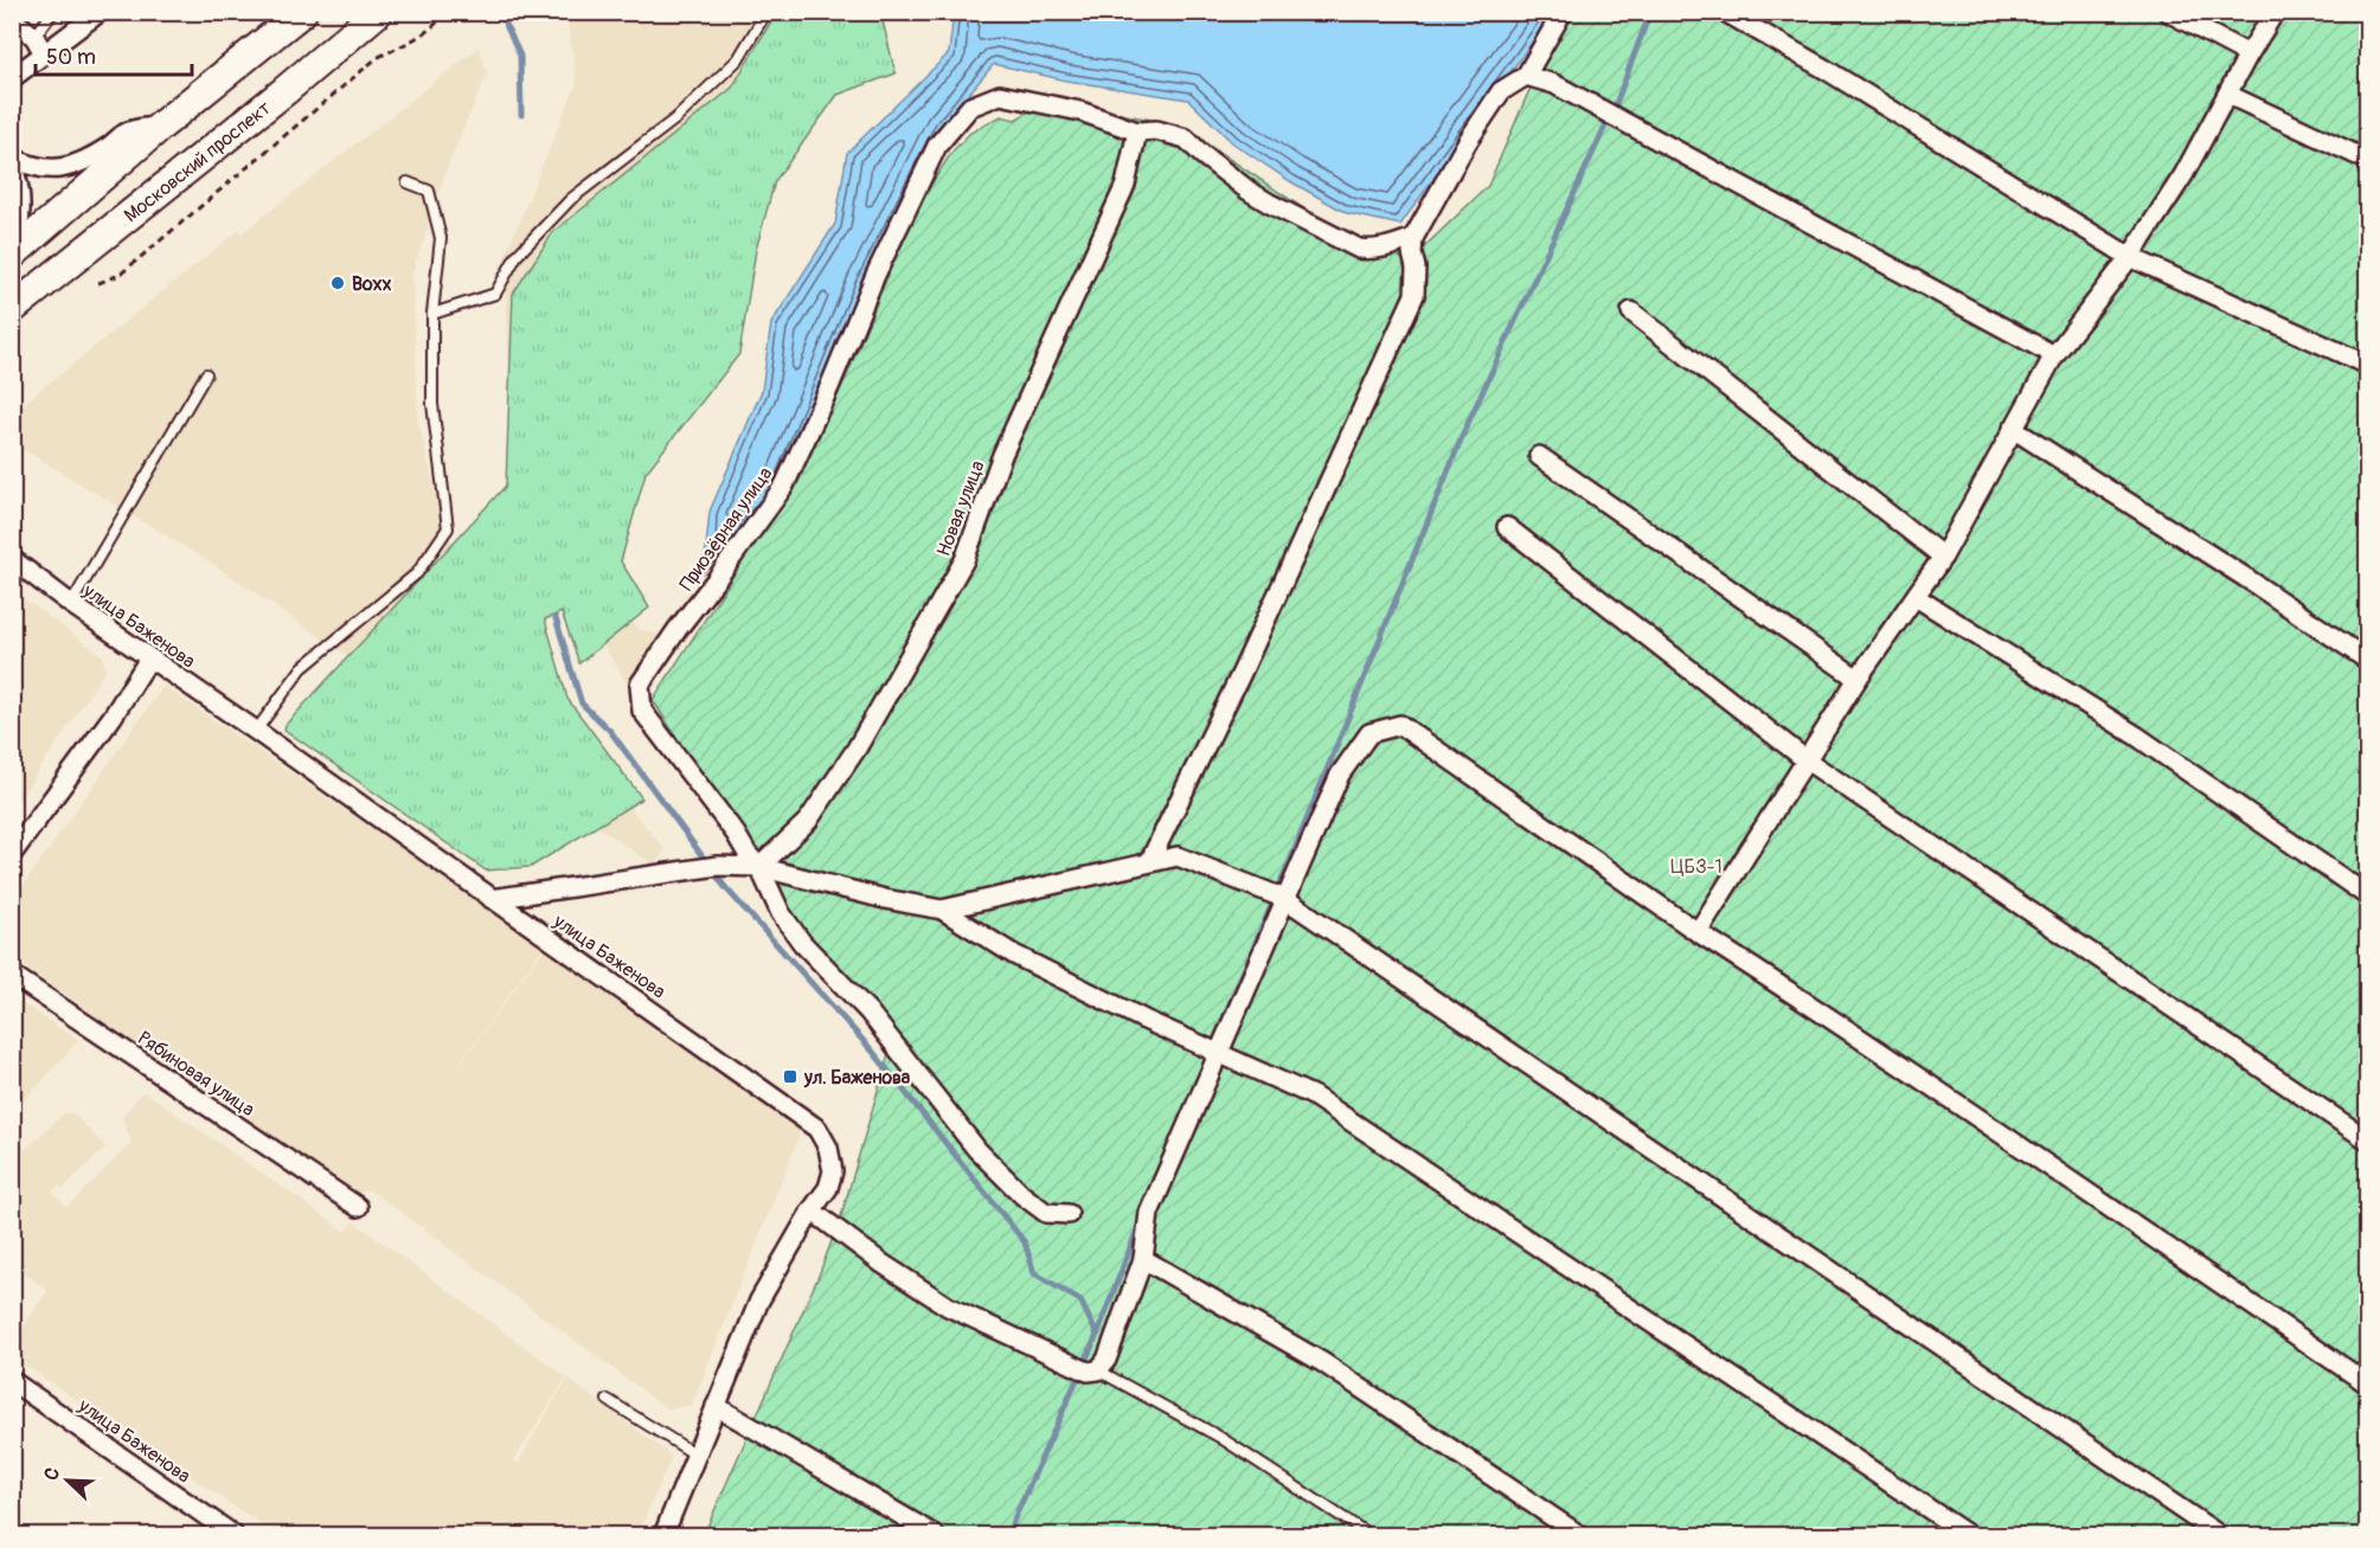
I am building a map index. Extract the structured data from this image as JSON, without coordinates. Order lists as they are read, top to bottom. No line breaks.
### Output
{"streets":{"main road":["Московский проспект"],"street":["Новая улица","Приозёрная улица","улица Баженова","Рябиновая улица"]},"crossings":[["Новая улица","Приозёрная улица"]],"parks":["ЦБЗ-1"],"places":{"other":["Boxx"],"transit":["ул. Баженова"]},"scale_bar":"50 m","north":"top left"}
